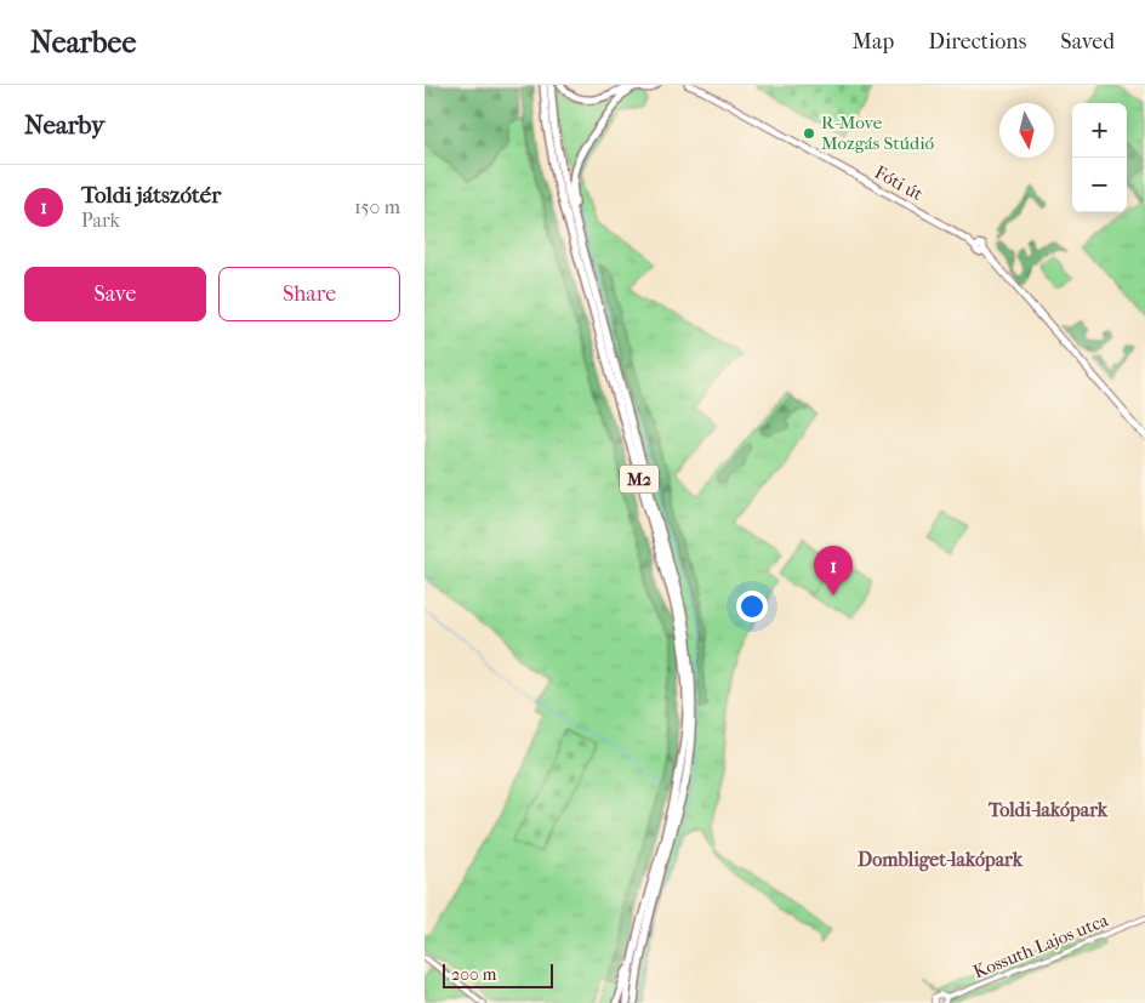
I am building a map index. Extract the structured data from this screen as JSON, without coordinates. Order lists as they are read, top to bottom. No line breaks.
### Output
{"streets":{"highway":["M2"],"main road":["Fóti út"],"street":["Kossuth Lajos utca"]},"districts":["Toldi-lakópark","Dombliget-lakópark"],"places":["R-Move Mozgás Stúdió"],"scale_bar":"200 m","north":"bottom","page":{"header":"Nearbee","nav":["Map","Directions","Saved"],"heading":"Nearby","map_buttons":["+","−"],"list":[{"mark":"1","name":"Toldi játszótér","note":"Park","value":"150 m"}],"buttons":["Save","Share"],"pins":"1","scale":"200 m"}}
